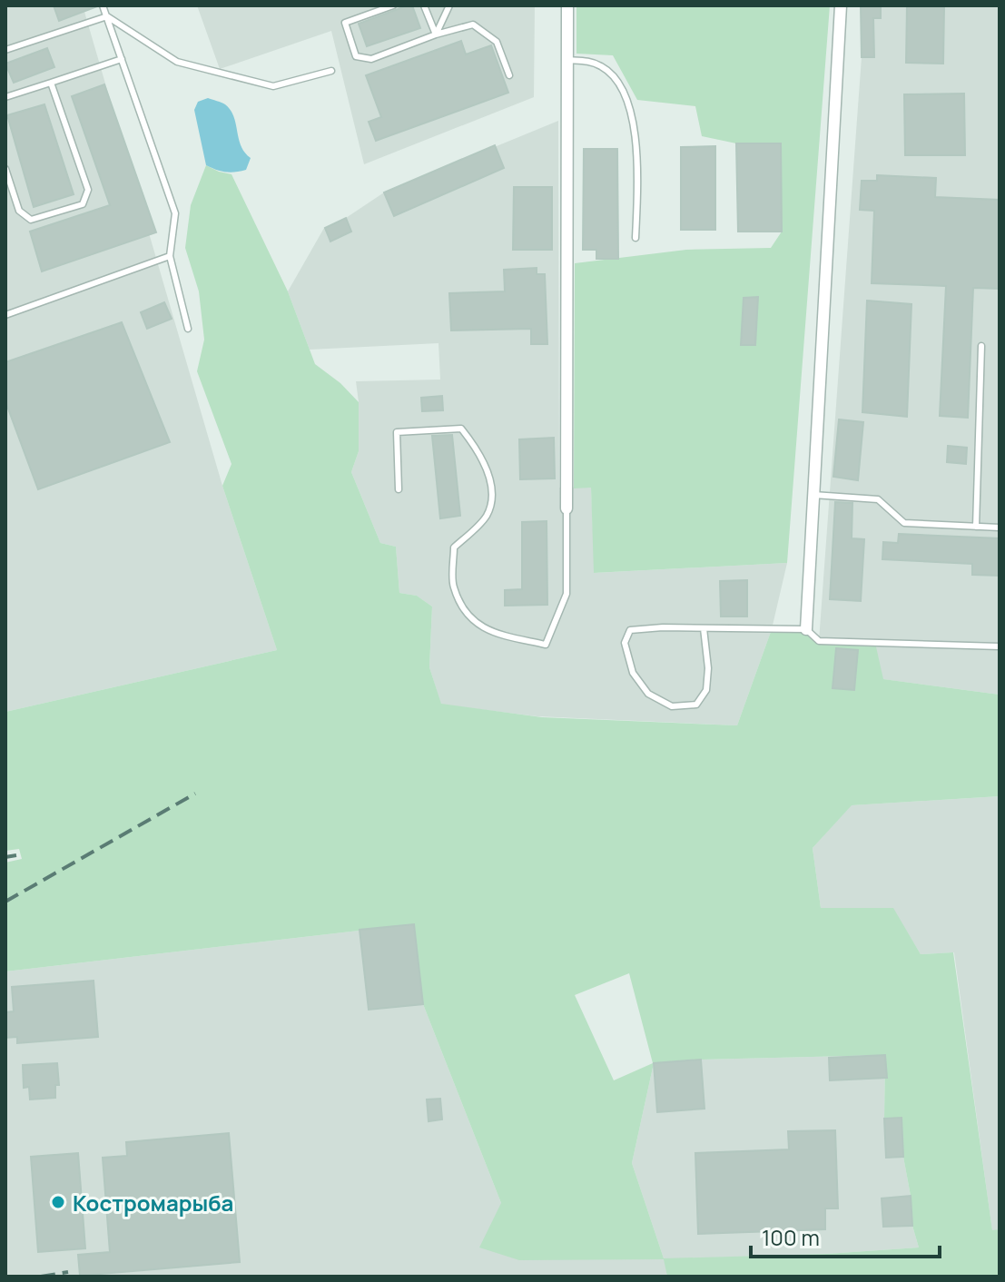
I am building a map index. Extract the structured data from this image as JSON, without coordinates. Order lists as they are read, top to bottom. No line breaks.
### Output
{"places":["Костромарыба"],"scale_bar":"100 m"}
